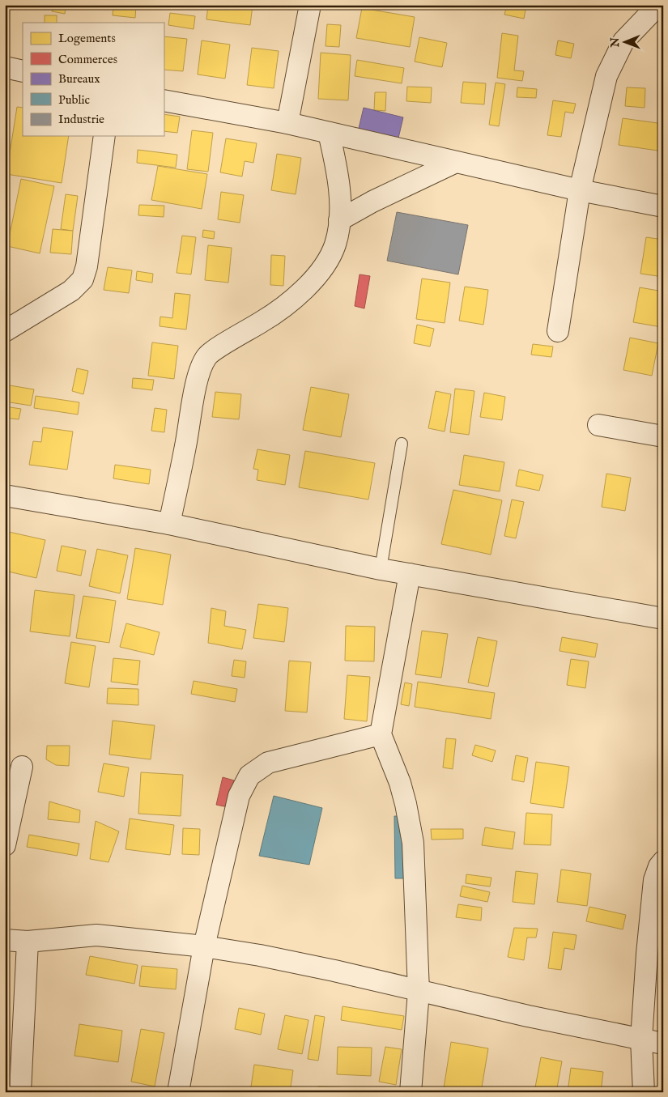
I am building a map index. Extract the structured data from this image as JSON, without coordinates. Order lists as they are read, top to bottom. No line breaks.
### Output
{"legend":["Logements","Commerces","Bureaux","Public","Industrie"],"north":"left"}
